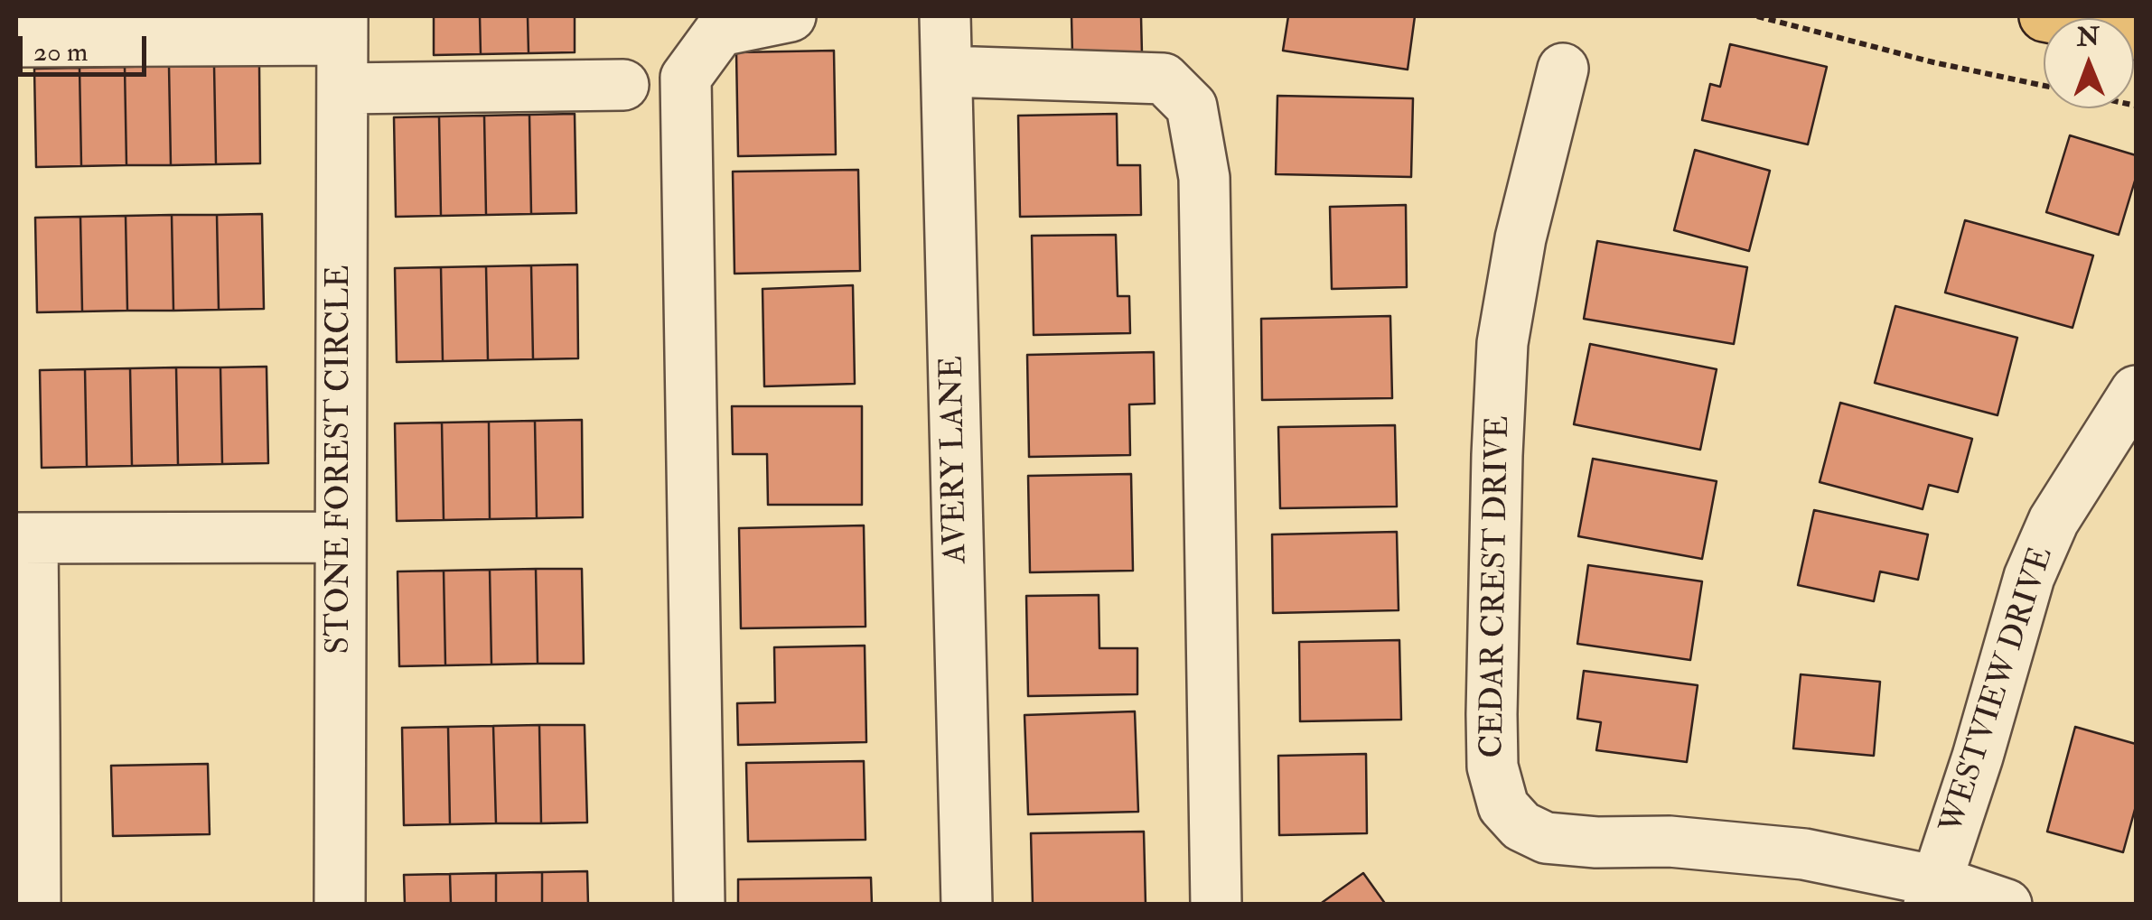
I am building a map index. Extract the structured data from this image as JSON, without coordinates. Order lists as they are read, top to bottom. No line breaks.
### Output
{"streets":{"street":["STONE FOREST CIRCLE","AVERY LANE","CEDAR CREST DRIVE","WESTVIEW DRIVE"]},"crossings":[["CEDAR CREST DRIVE","WESTVIEW DRIVE"]],"scale_bar":"20 m","north":"top"}
